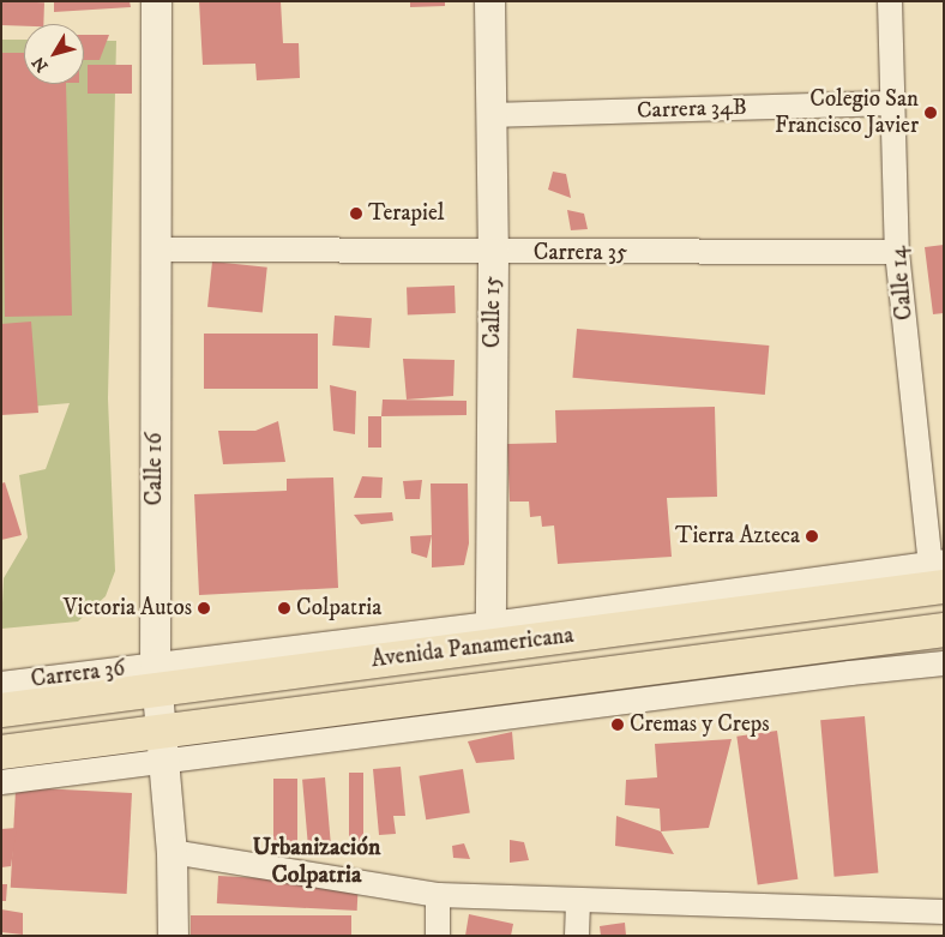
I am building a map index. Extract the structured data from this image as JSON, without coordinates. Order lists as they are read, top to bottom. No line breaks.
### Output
{"streets":{"main road":["Avenida Panamericana"],"street":["Carrera 34B","Carrera 35","Calle 14","Calle 15","Calle 16","Carrera 36"]},"crossings":[["Carrera 34B","Calle 14"],["Carrera 34B","Calle 15"],["Carrera 35","Calle 14"],["Carrera 35","Calle 15"],["Carrera 35","Calle 16"],["Calle 14","Avenida Panamericana"],["Calle 14","Carrera 36"],["Calle 15","Carrera 36"],["Calle 16","Avenida Panamericana"],["Calle 16","Carrera 36"],["Avenida Panamericana","Carrera 36"]],"districts":["Urbanización Colpatria"],"places":["Colegio San Francisco Javier","Terapiel","Tierra Azteca","Victoria Autos","Colpatria","Cremas y Creps"],"north":"bottom left"}
